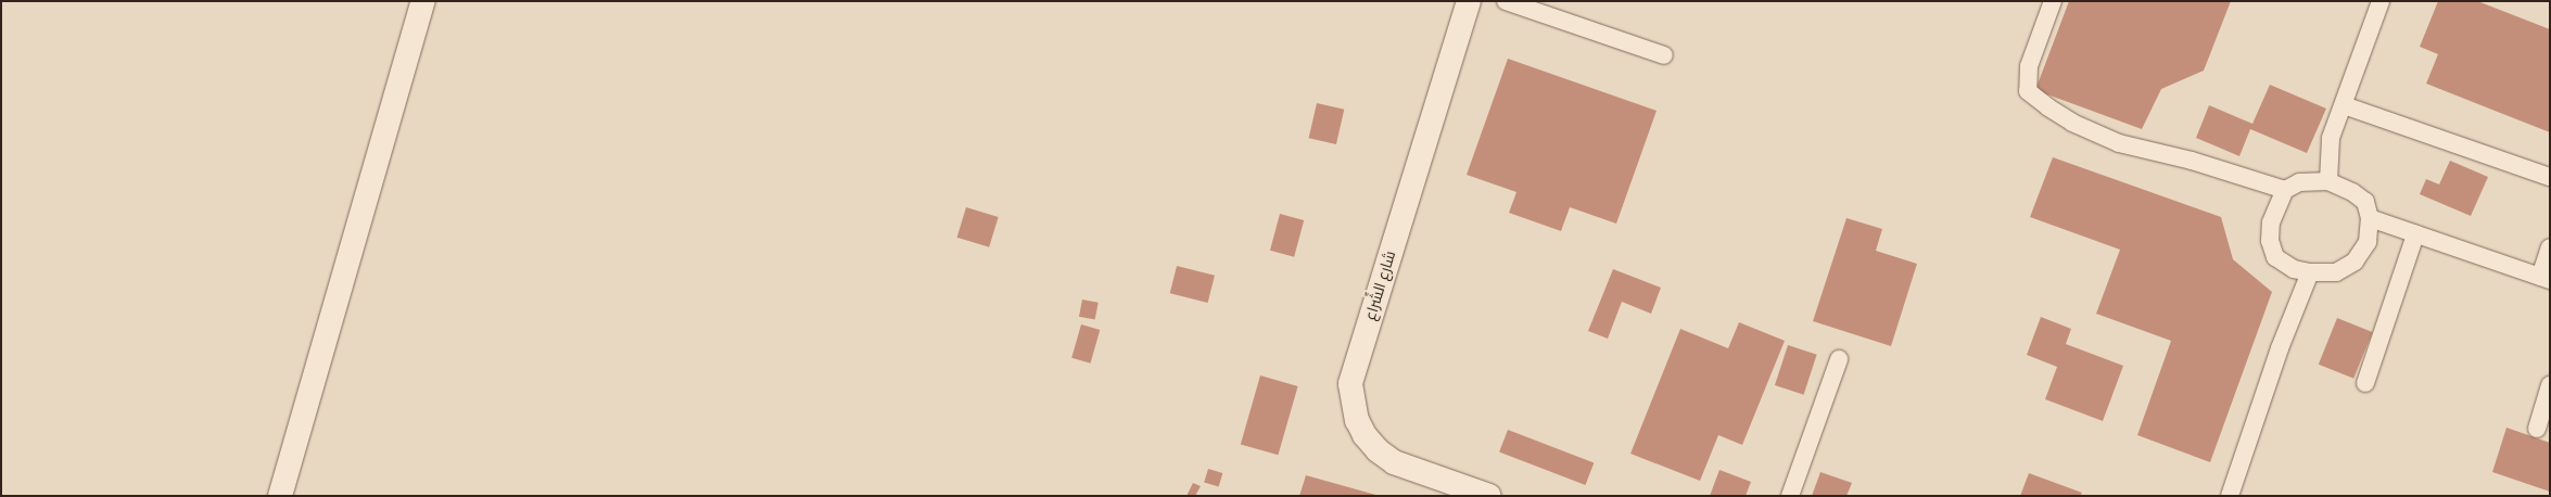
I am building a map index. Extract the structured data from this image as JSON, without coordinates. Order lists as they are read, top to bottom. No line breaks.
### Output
{"streets":{"street":["شارع الشِّراع"]}}
